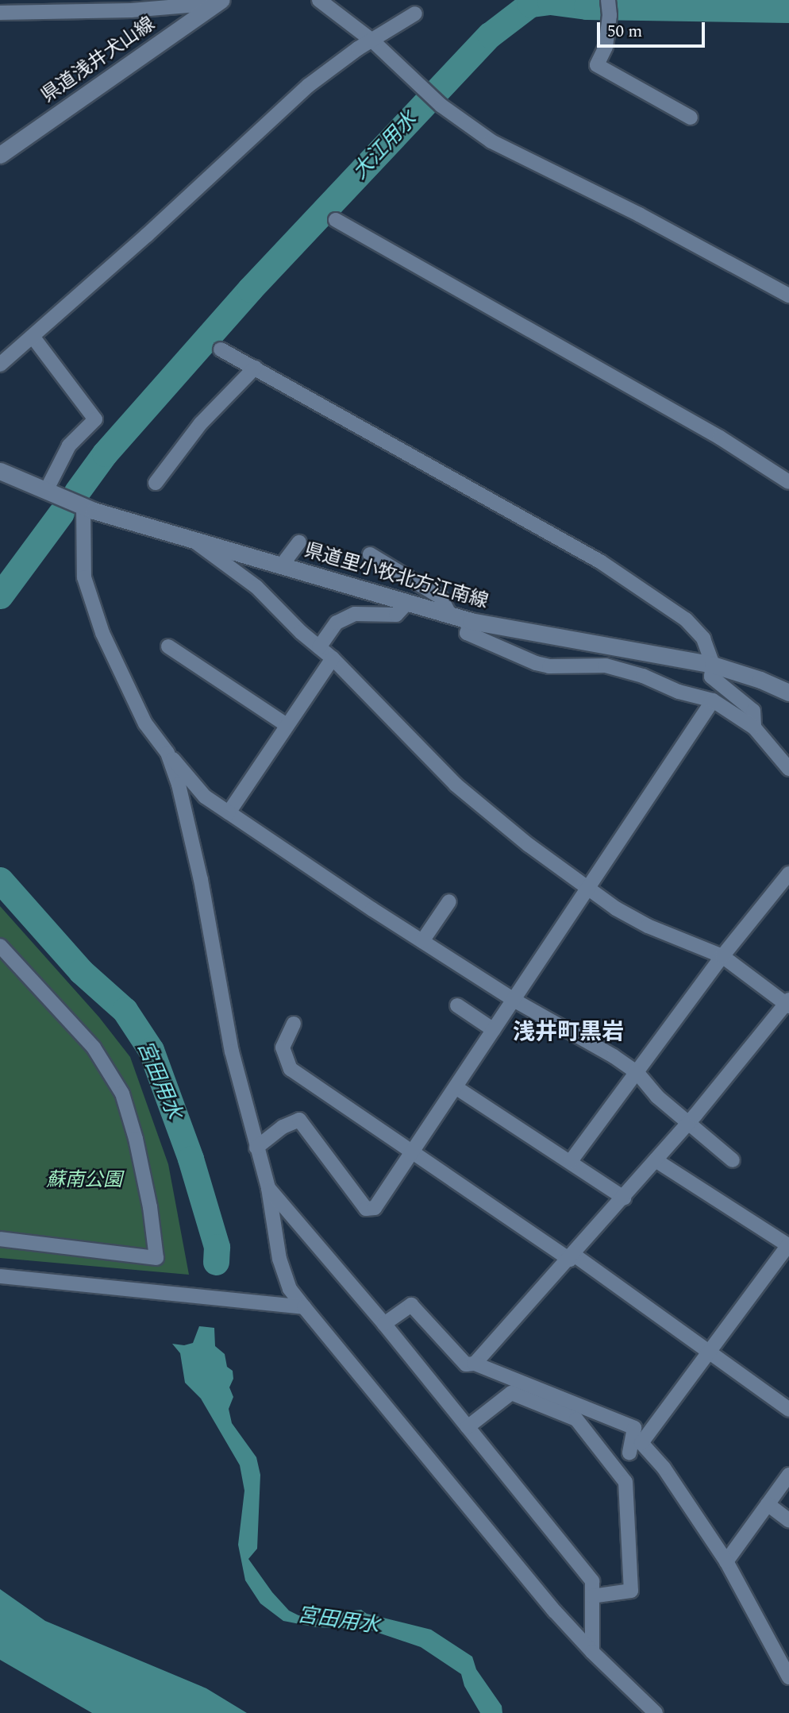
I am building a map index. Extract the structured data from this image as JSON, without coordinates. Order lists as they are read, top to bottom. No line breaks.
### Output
{"streets":{"main road":["県道浅井犬山線","県道里小牧北方江南線"]},"districts":["浅井町黒岩"],"water":["大江用水","宮田用水"],"parks":["蘇南公園"],"scale_bar":"50 m"}
